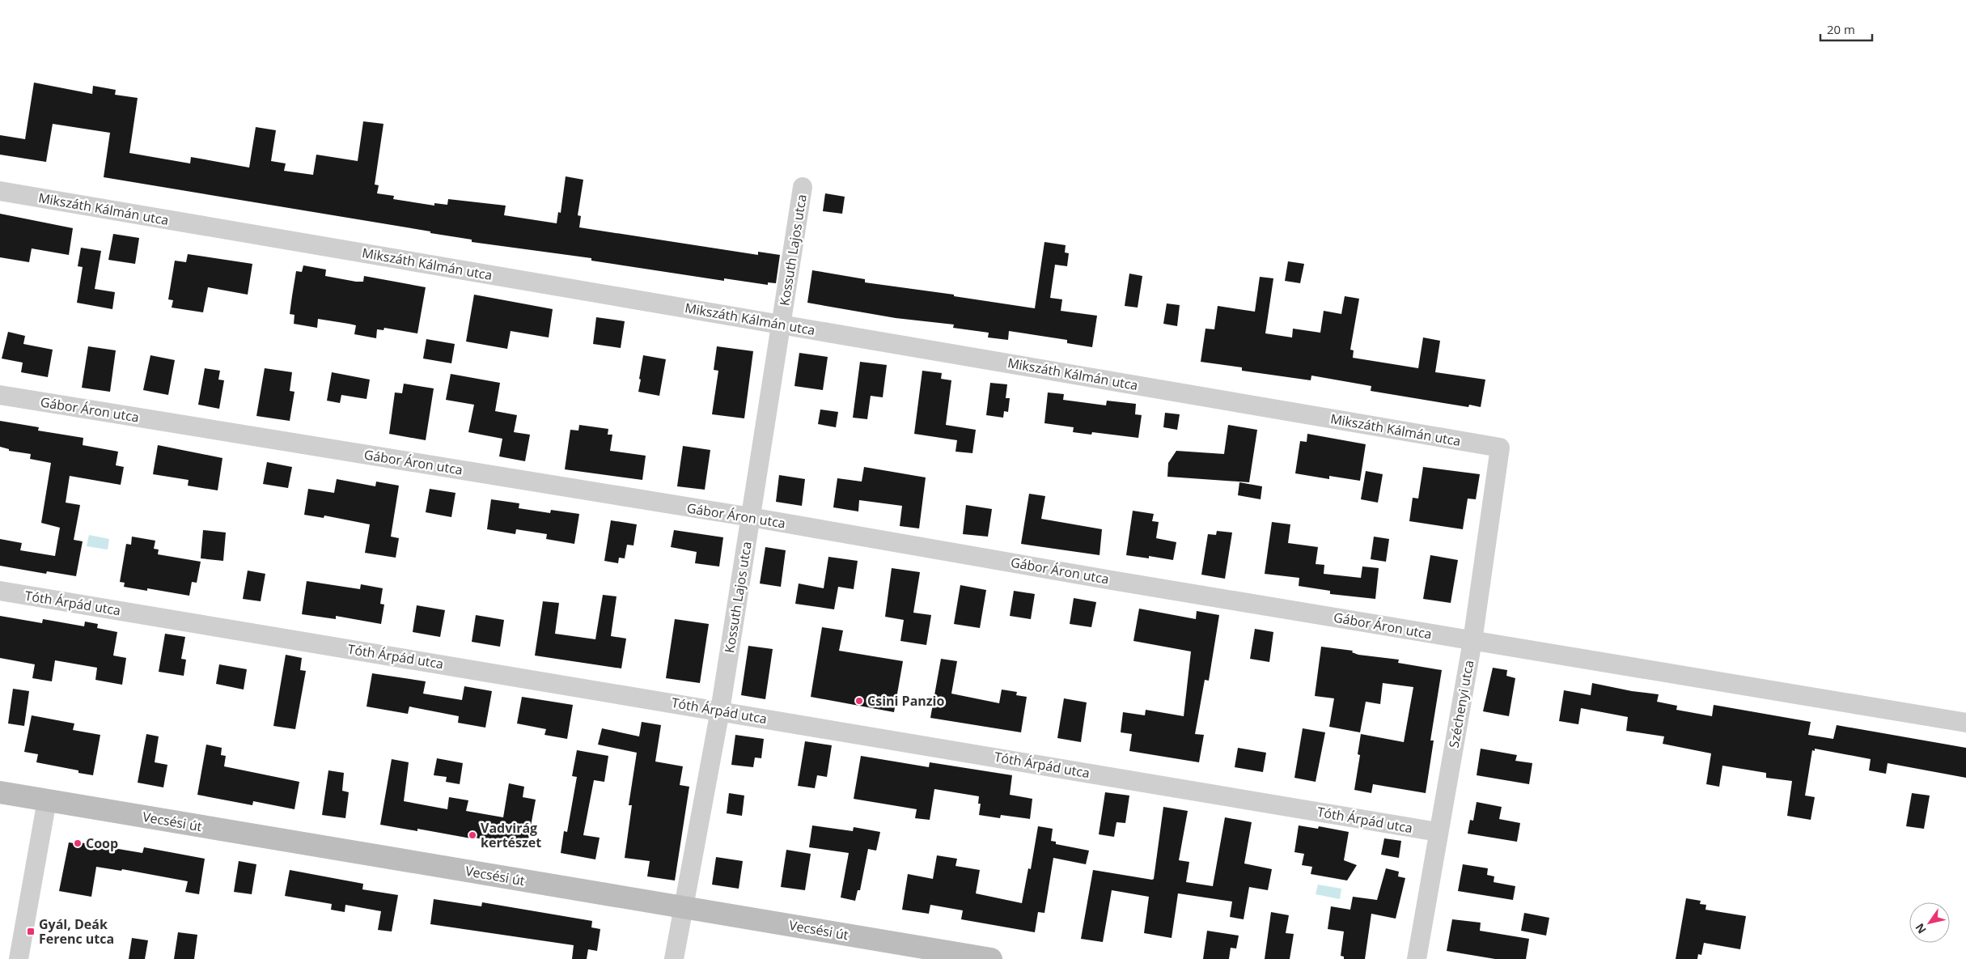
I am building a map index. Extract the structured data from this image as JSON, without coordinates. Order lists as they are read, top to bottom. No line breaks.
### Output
{"streets":{"main road":["Vecsési út"],"street":["Mikszáth Kálmán utca","Kossuth Lajos utca","Gábor Áron utca","Tóth Árpád utca","Széchenyi utca"]},"crossings":[["Mikszáth Kálmán utca","Kossuth Lajos utca"],["Mikszáth Kálmán utca","Széchenyi utca"],["Kossuth Lajos utca","Gábor Áron utca"],["Kossuth Lajos utca","Tóth Árpád utca"],["Kossuth Lajos utca","Vecsési út"],["Gábor Áron utca","Széchenyi utca"],["Tóth Árpád utca","Széchenyi utca"]],"places":{"other":["Csini Panzio","Vadvirág kertészet","Coop"],"transit":["Gyál, Deák Ferenc utca"]},"scale_bar":"20 m","north":"bottom left"}
